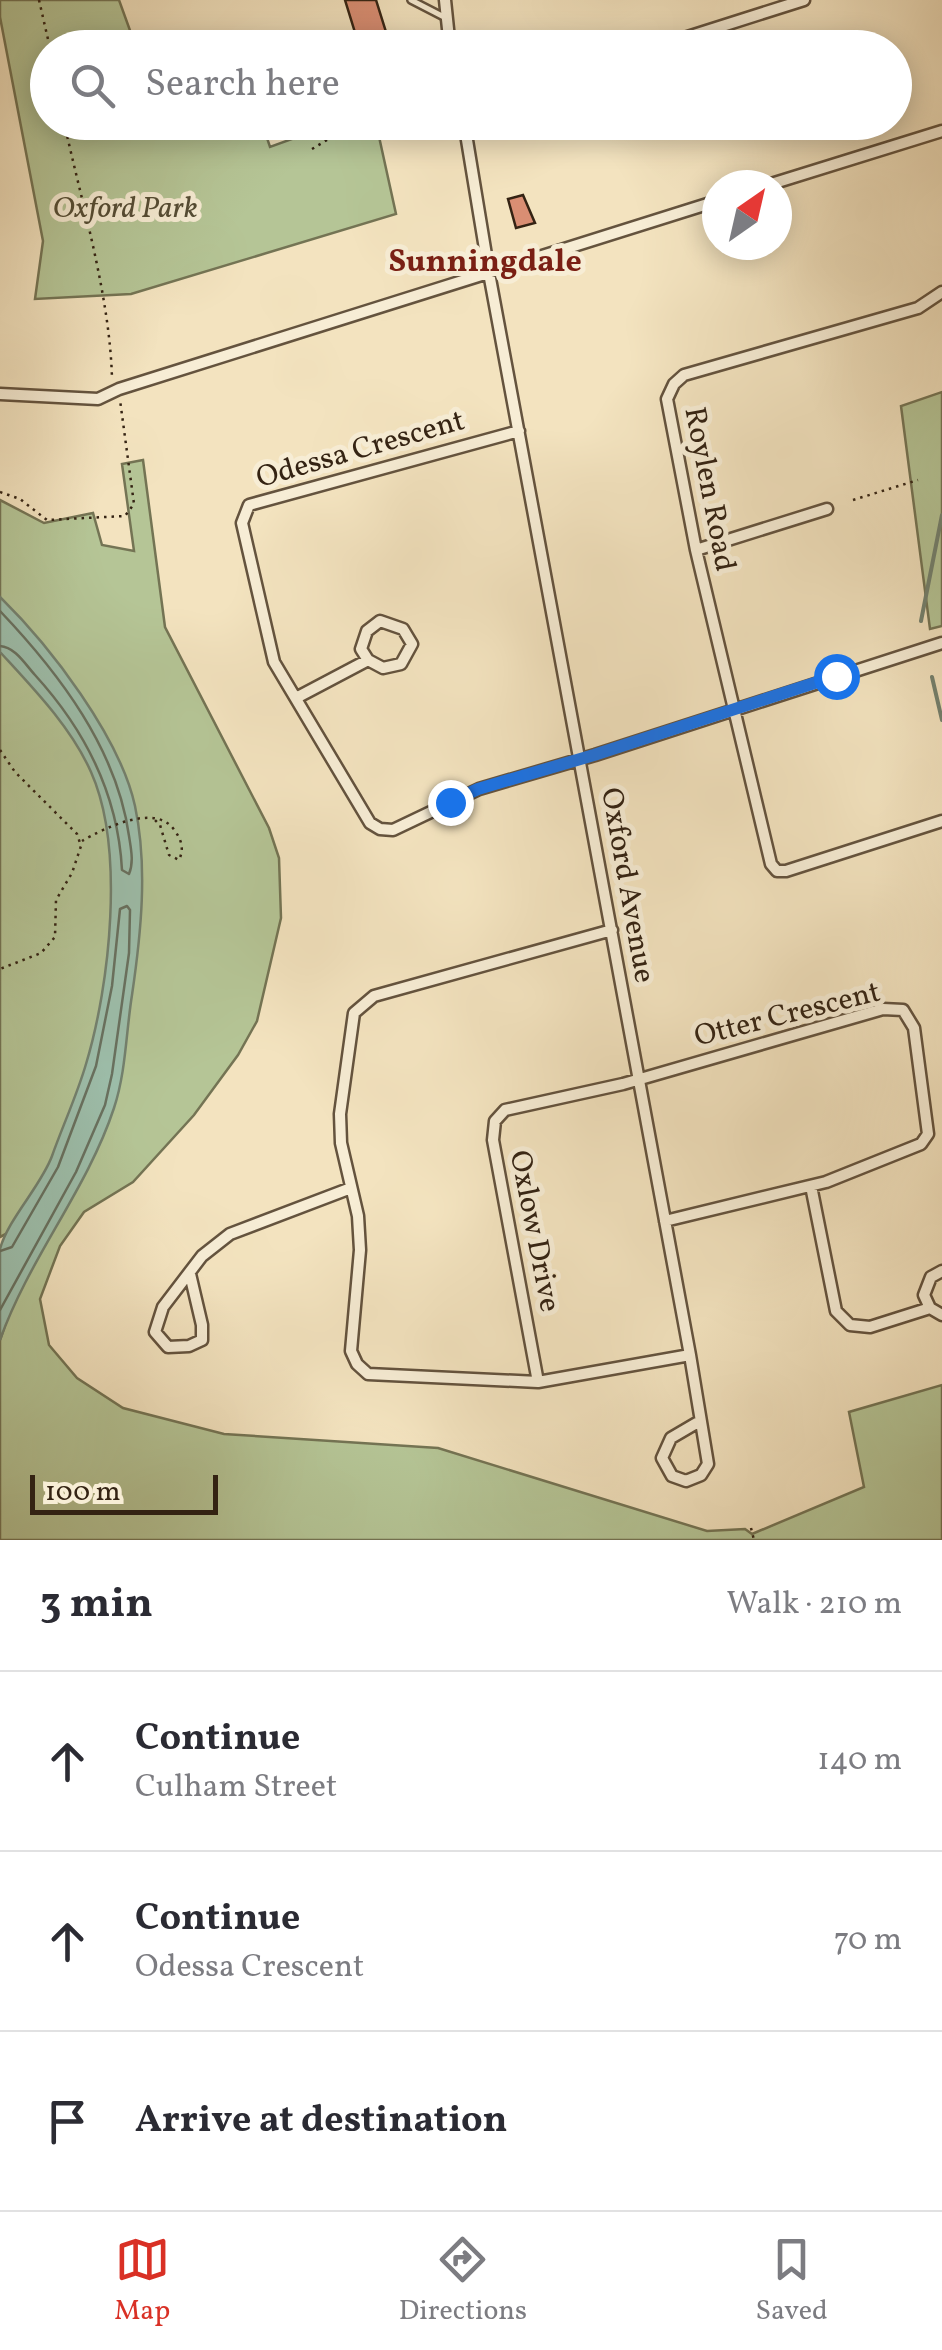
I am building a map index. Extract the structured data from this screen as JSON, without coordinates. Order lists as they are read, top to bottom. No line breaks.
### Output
{"streets":{"street":["Odessa Crescent","Roylen Road","Oxford Avenue","Otter Crescent","Oxlow Drive"]},"crossings":[["Odessa Crescent","Oxford Avenue"],["Oxford Avenue","Otter Crescent"],["Oxford Avenue","Oxlow Drive"],["Otter Crescent","Oxlow Drive"]],"districts":["Sunningdale"],"parks":["Oxford Park"],"scale_bar":"100 m","north":"top right","page":{"search":"Search here","scale":"100 m","heading":["3 min","Walk · 210 m"],"list":[["Continue","Culham Street","140 m"],["Continue","Odessa Crescent","70 m"],"Arrive at destination"],"nav":["Map","Directions","Saved"]}}
